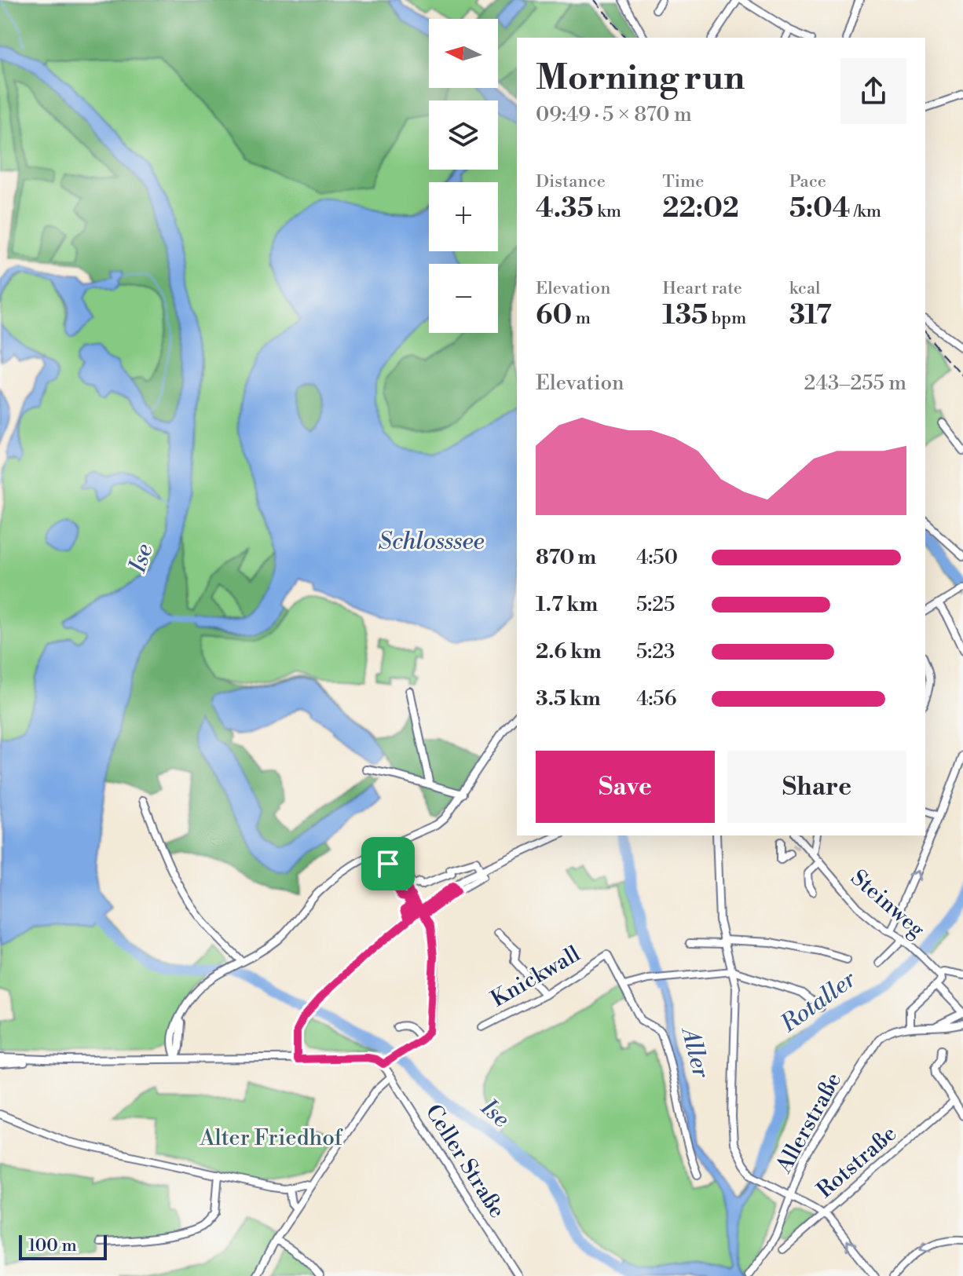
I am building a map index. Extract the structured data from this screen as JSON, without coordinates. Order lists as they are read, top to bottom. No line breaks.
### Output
{"streets":{"street":["Steinweg","Knickwall","Allerstraße","Celler Straße","Rotstraße"]},"crossings":[["Steinweg","Allerstraße"]],"water":["Schlosssee","Ise","Rotaller","Aller"],"parks":["Alter Friedhof"],"scale_bar":"100 m","north":"left","page":{"map_buttons":["+","−"],"heading":["Morning run","09:49 · 5 × 870 m"],"stats":[["Distance","4.35 km"],["Time","22:02"],["Pace","5:04 /km"],["Elevation","60 m"],["Heart rate","135 bpm"],["kcal","317"]],"chart":["Elevation","243–255 m"],"list":[{"name":"870 m","note":"4:50"},{"name":"1.7 km","note":"5:25"},{"name":"2.6 km","note":"5:23"},{"name":"3.5 km","note":"4:56"}],"buttons":["Save","Share"],"scale":"100 m"}}
